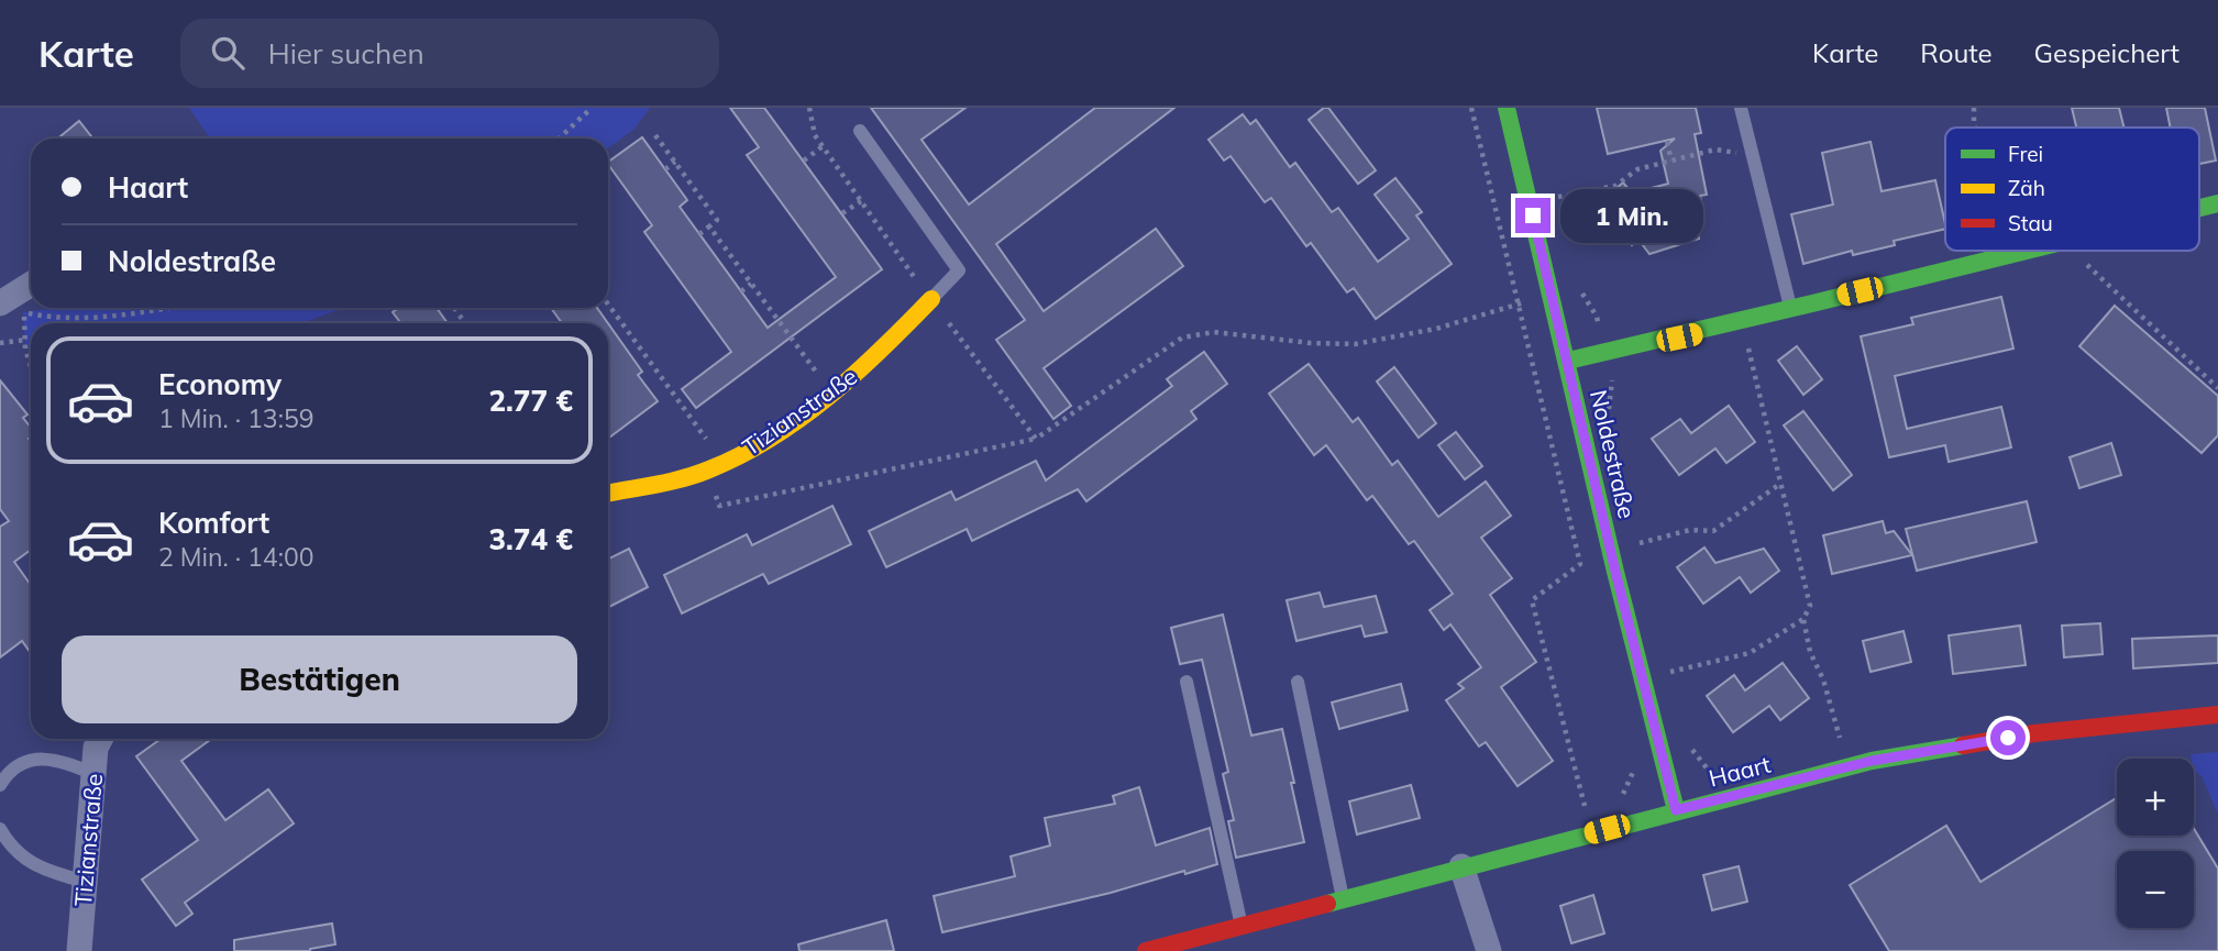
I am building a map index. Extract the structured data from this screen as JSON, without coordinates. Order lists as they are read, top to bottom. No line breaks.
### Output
{"streets":{"street":["Tizianstraße","Noldestraße","Haart"]},"crossings":[["Noldestraße","Haart"]],"legend":["Frei","Zäh","Stau"],"page":{"header":"Karte","search":"Hier suchen","nav":["Karte","Route","Gespeichert"],"banner":["Haart","Noldestraße"],"bubble":"1 Min.","list":[{"name":"Economy","note":"1 Min. · 13:59","value":"2.77 €"},{"name":"Komfort","note":"2 Min. · 14:00","value":"3.74 €"}],"buttons":"Bestätigen","map_buttons":["+","−"]}}
